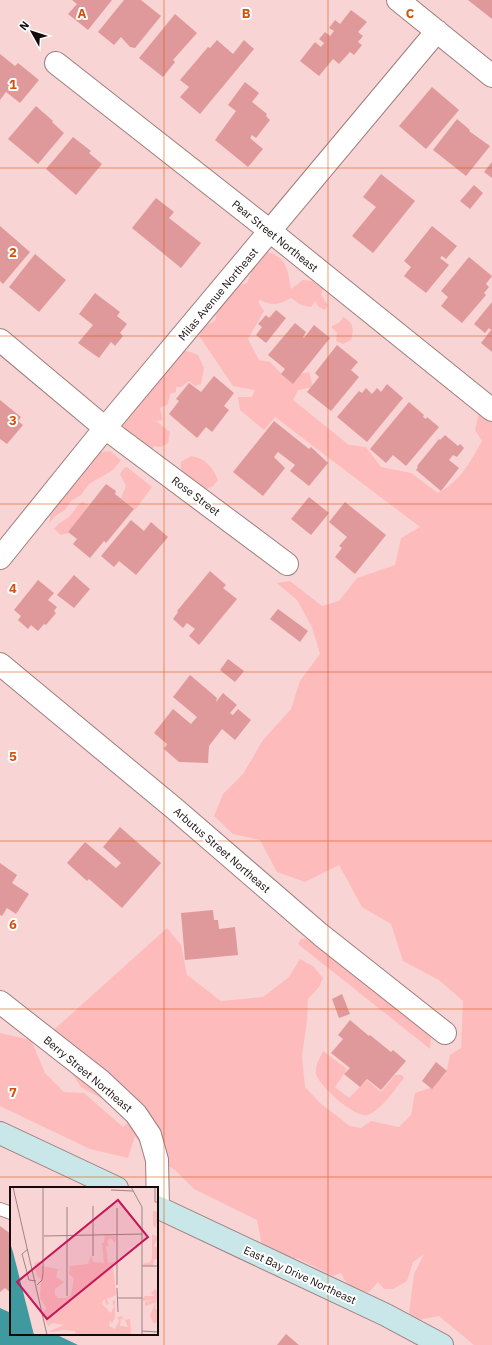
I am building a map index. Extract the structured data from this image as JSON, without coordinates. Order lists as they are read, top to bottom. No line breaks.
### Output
{"streets":{"street":["Pear Street Northeast","Milas Avenue Northeast","Rose Street","Arbutus Street Northeast","Berry Street Northeast","East Bay Drive Northeast"]},"crossings":[["Pear Street Northeast","Milas Avenue Northeast"],["Milas Avenue Northeast","Rose Street"]],"north":"top left","grid":{"columns":["A","B","C"],"rows":["1","2","3","4","5","6","7"]}}
